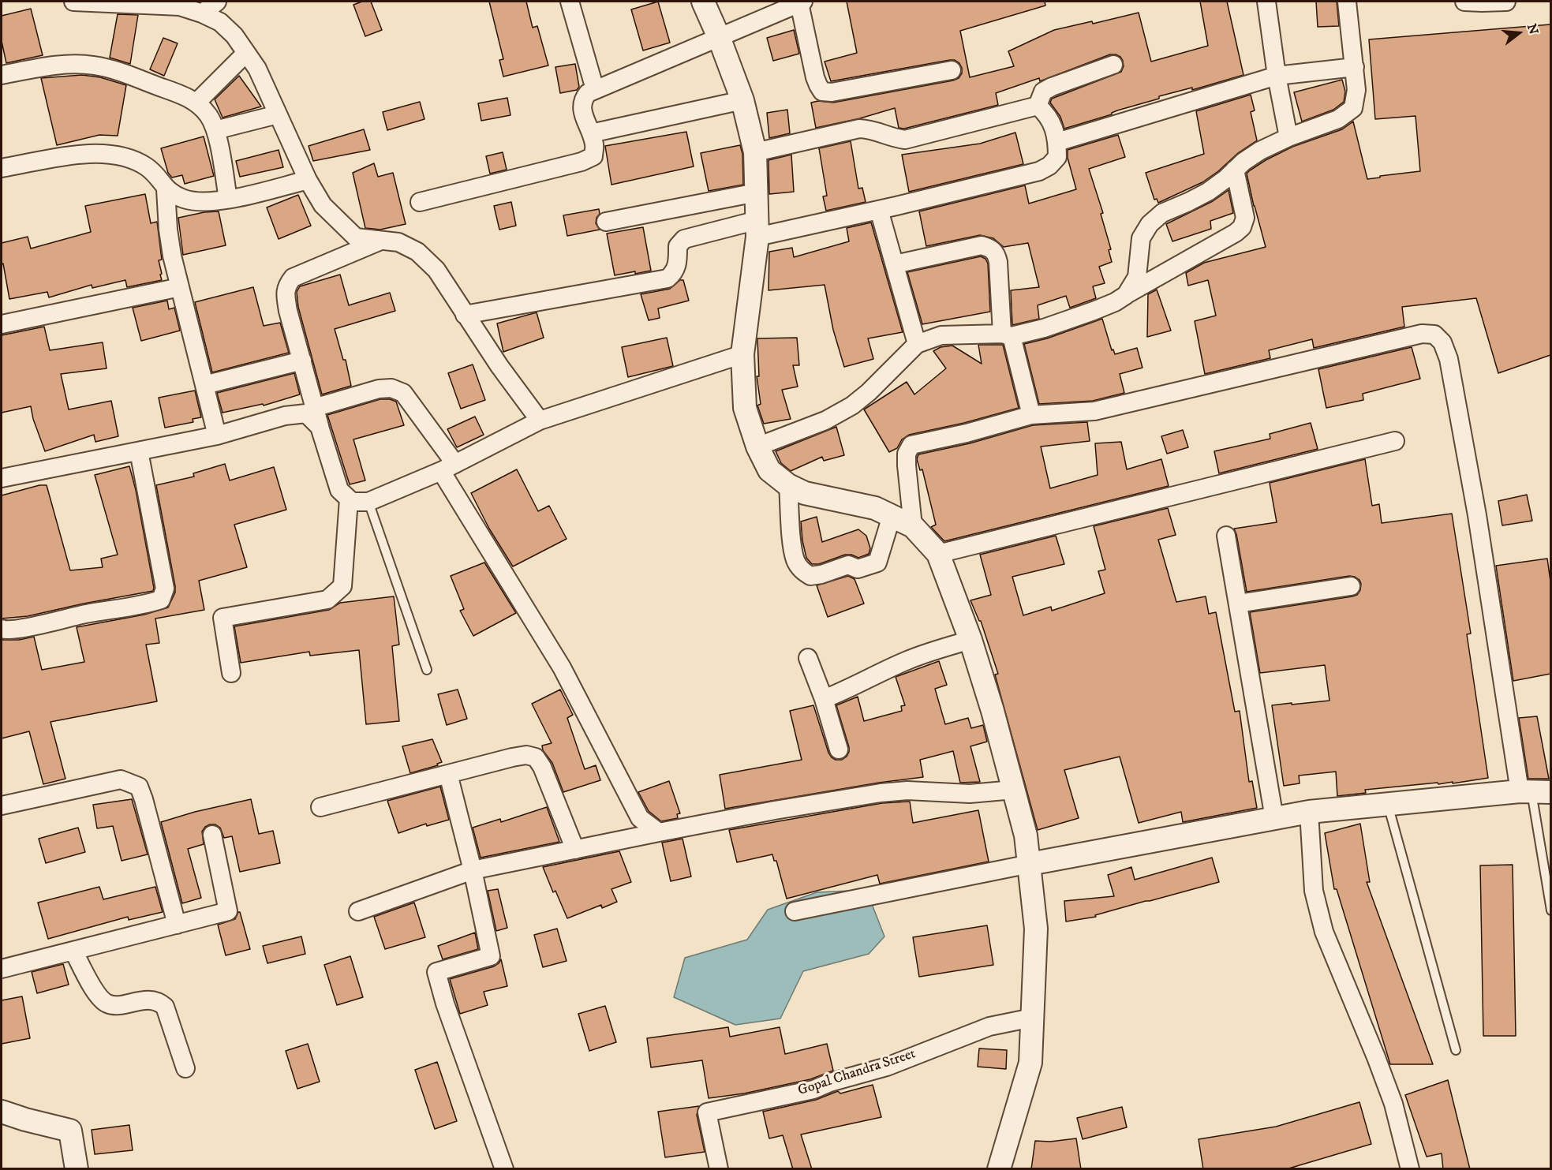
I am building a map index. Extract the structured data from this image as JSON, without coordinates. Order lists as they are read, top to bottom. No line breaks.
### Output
{"streets":{"street":["Gopal Chandra Street"]},"north":"right"}
